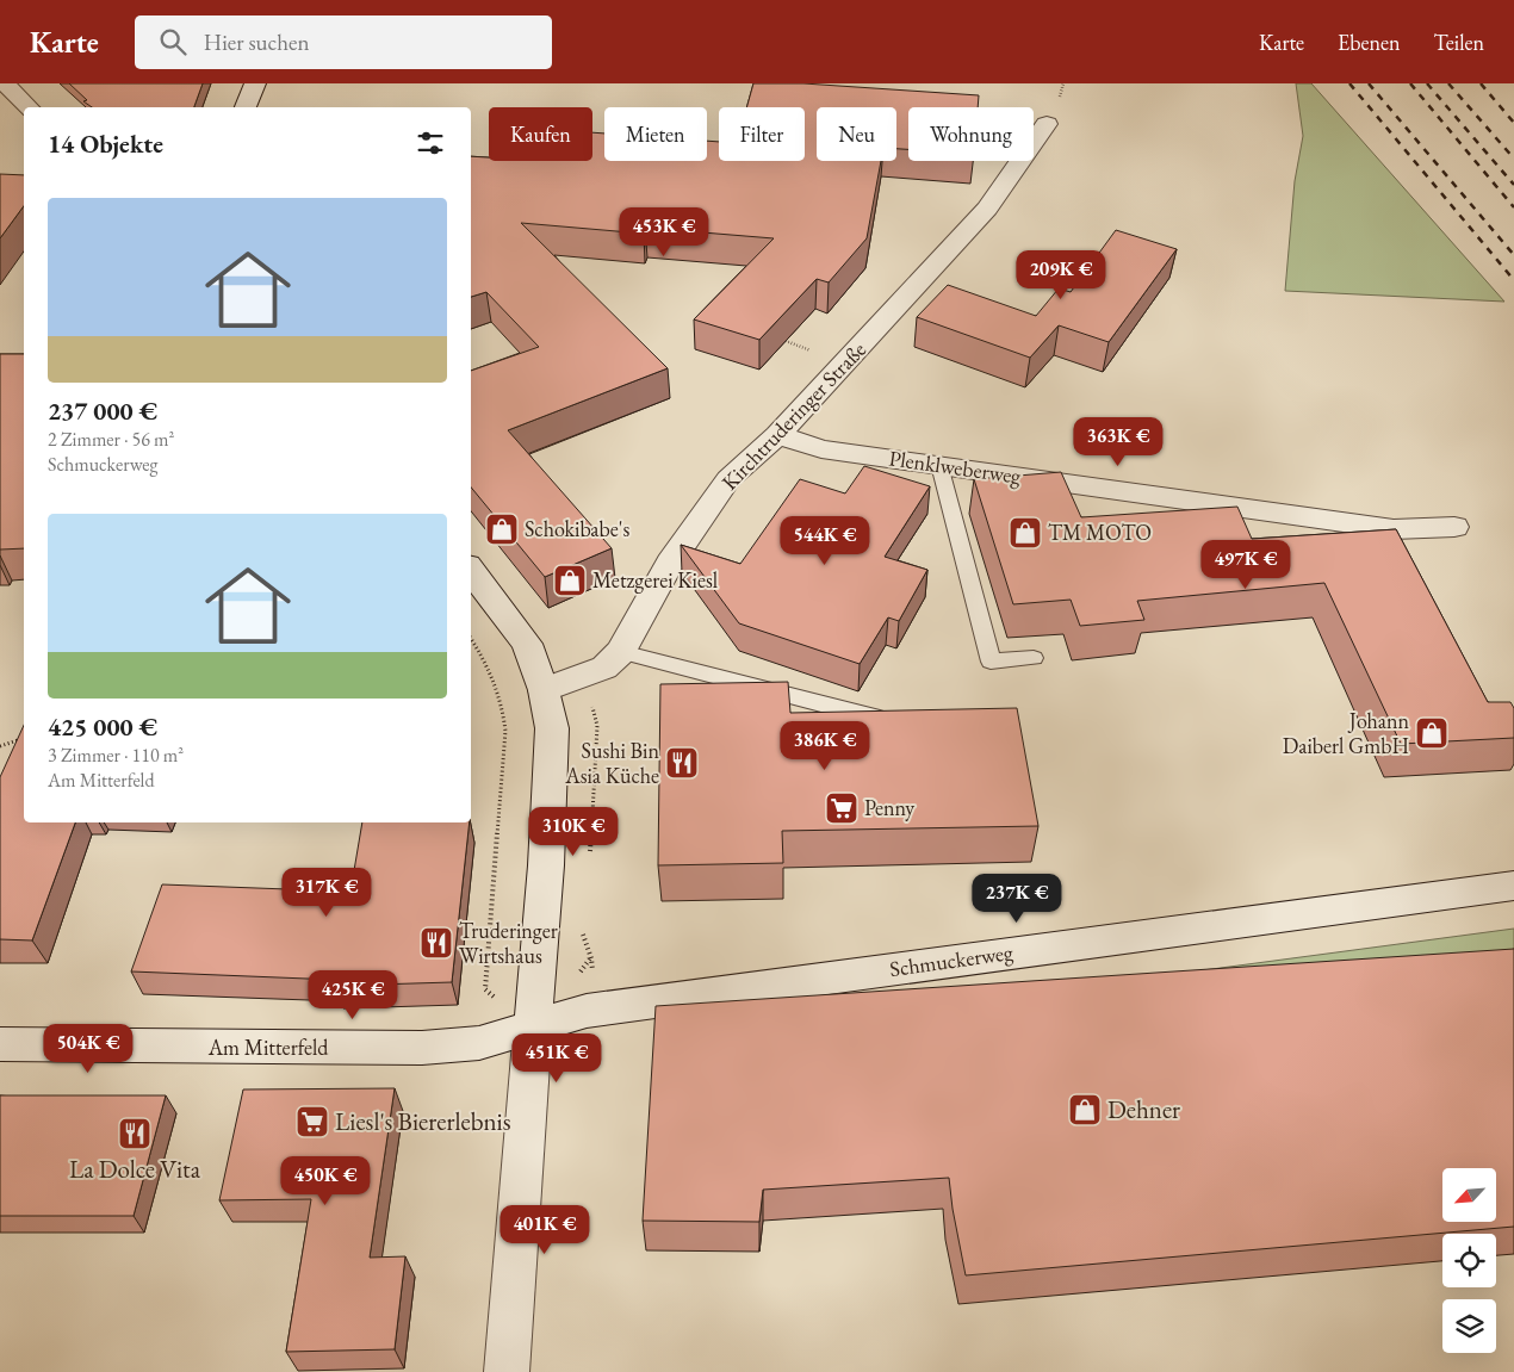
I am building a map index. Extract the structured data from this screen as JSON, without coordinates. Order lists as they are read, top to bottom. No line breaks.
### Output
{"streets":{"street":["Kirchtruderinger Straße","Plenklweberweg","Schmuckerweg","Am Mitterfeld"]},"crossings":[["Kirchtruderinger Straße","Plenklweberweg"],["Schmuckerweg","Am Mitterfeld"]],"places":{"shop":["Schokibabe's","TM MOTO","Metzgerei Kiesl","Johann Daiberl GmbH","Dehner"],"restaurant":["Sushi Bin Asia Küche","Truderinger Wirtshaus","La Dolce Vita"],"supermarket":["Penny","Liesl's Biererlebnis"]},"north":"bottom left","page":{"header":"Karte","search":"Hier suchen","nav":["Karte","Ebenen","Teilen"],"chip":["Kaufen","Mieten","Filter","Neu","Wohnung"],"heading":"14 Objekte","list":[{"name":"237 000 €","note":"2 Zimmer · 56 m² · Schmuckerweg"},{"name":"425 000 €","note":"3 Zimmer · 110 m² · Am Mitterfeld"}],"price":["453K €","209K €","363K €","544K €","497K €","386K €","310K €","317K €","237K €","425K €","504K €","451K €","450K €","401K €"]}}
